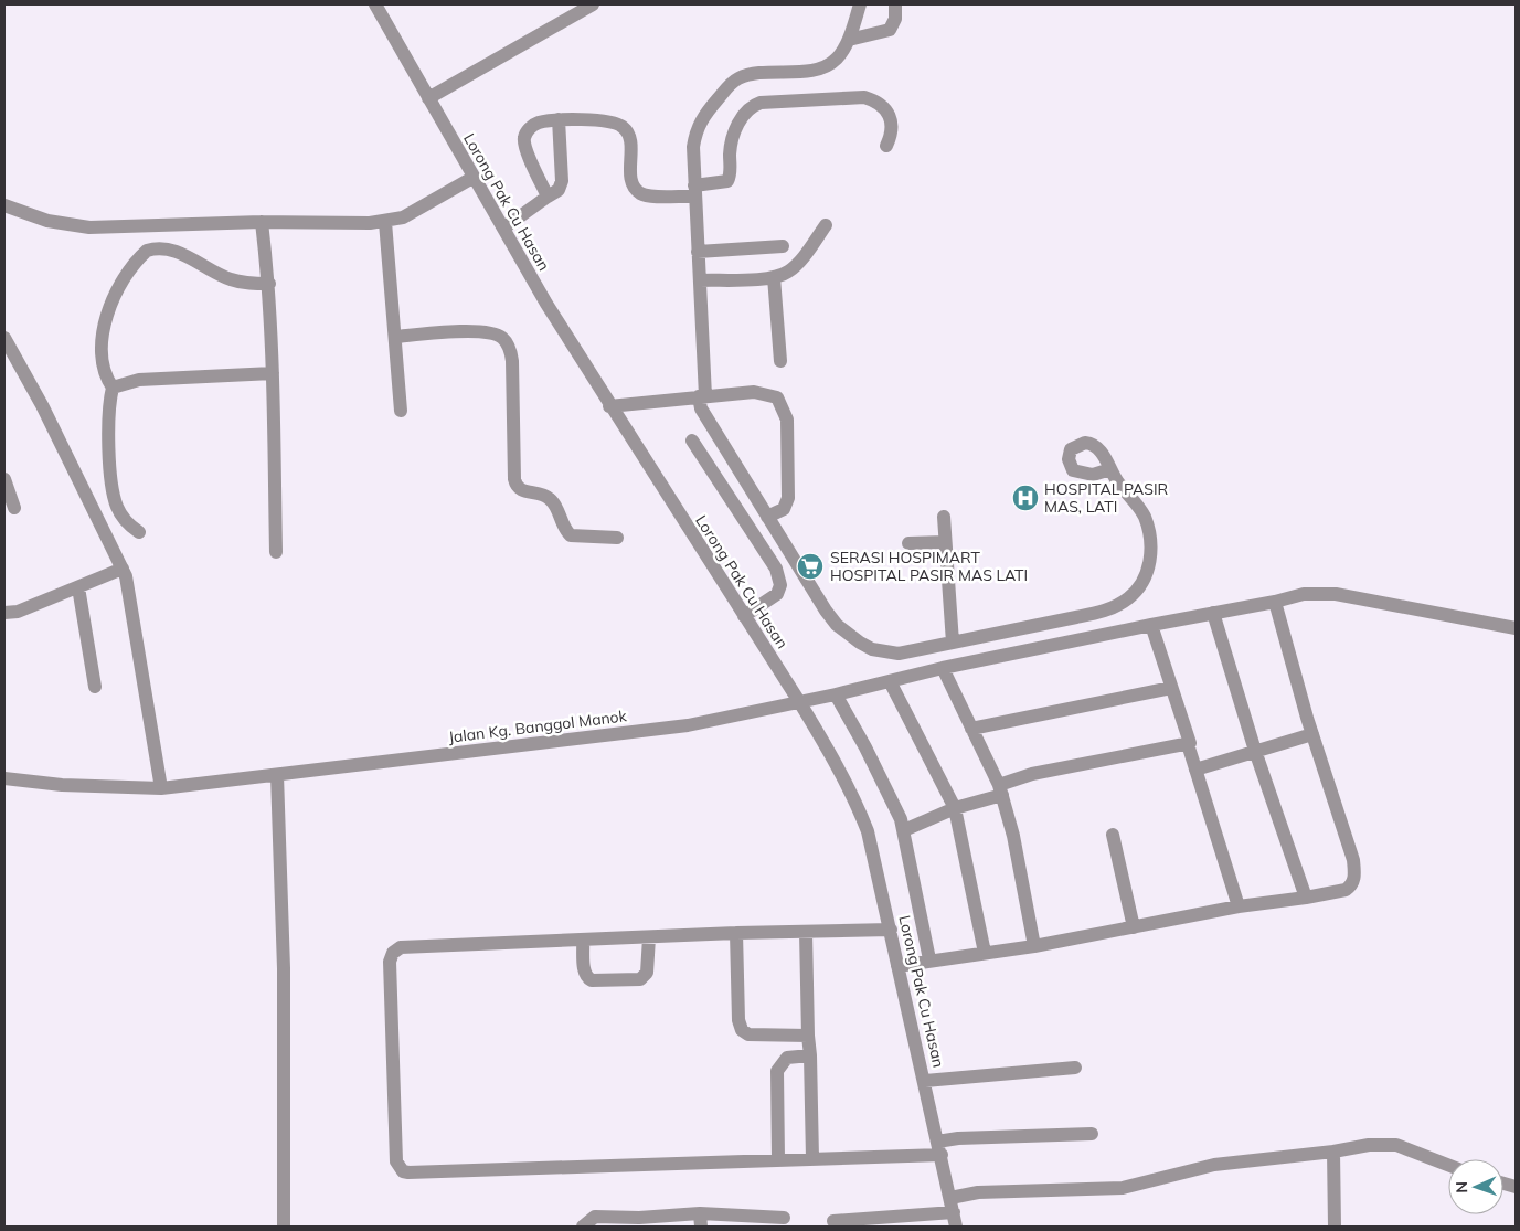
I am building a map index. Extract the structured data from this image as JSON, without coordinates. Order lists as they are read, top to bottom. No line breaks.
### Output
{"streets":{"street":["Lorong Pak Cu Hasan","Jalan Kg. Banggol Manok"]},"crossings":[["Lorong Pak Cu Hasan","Jalan Kg. Banggol Manok"]],"places":{"hospital":["HOSPITAL PASIR MAS, LATI"],"supermarket":["SERASI HOSPIMART HOSPITAL PASIR MAS LATI"]},"north":"left"}
